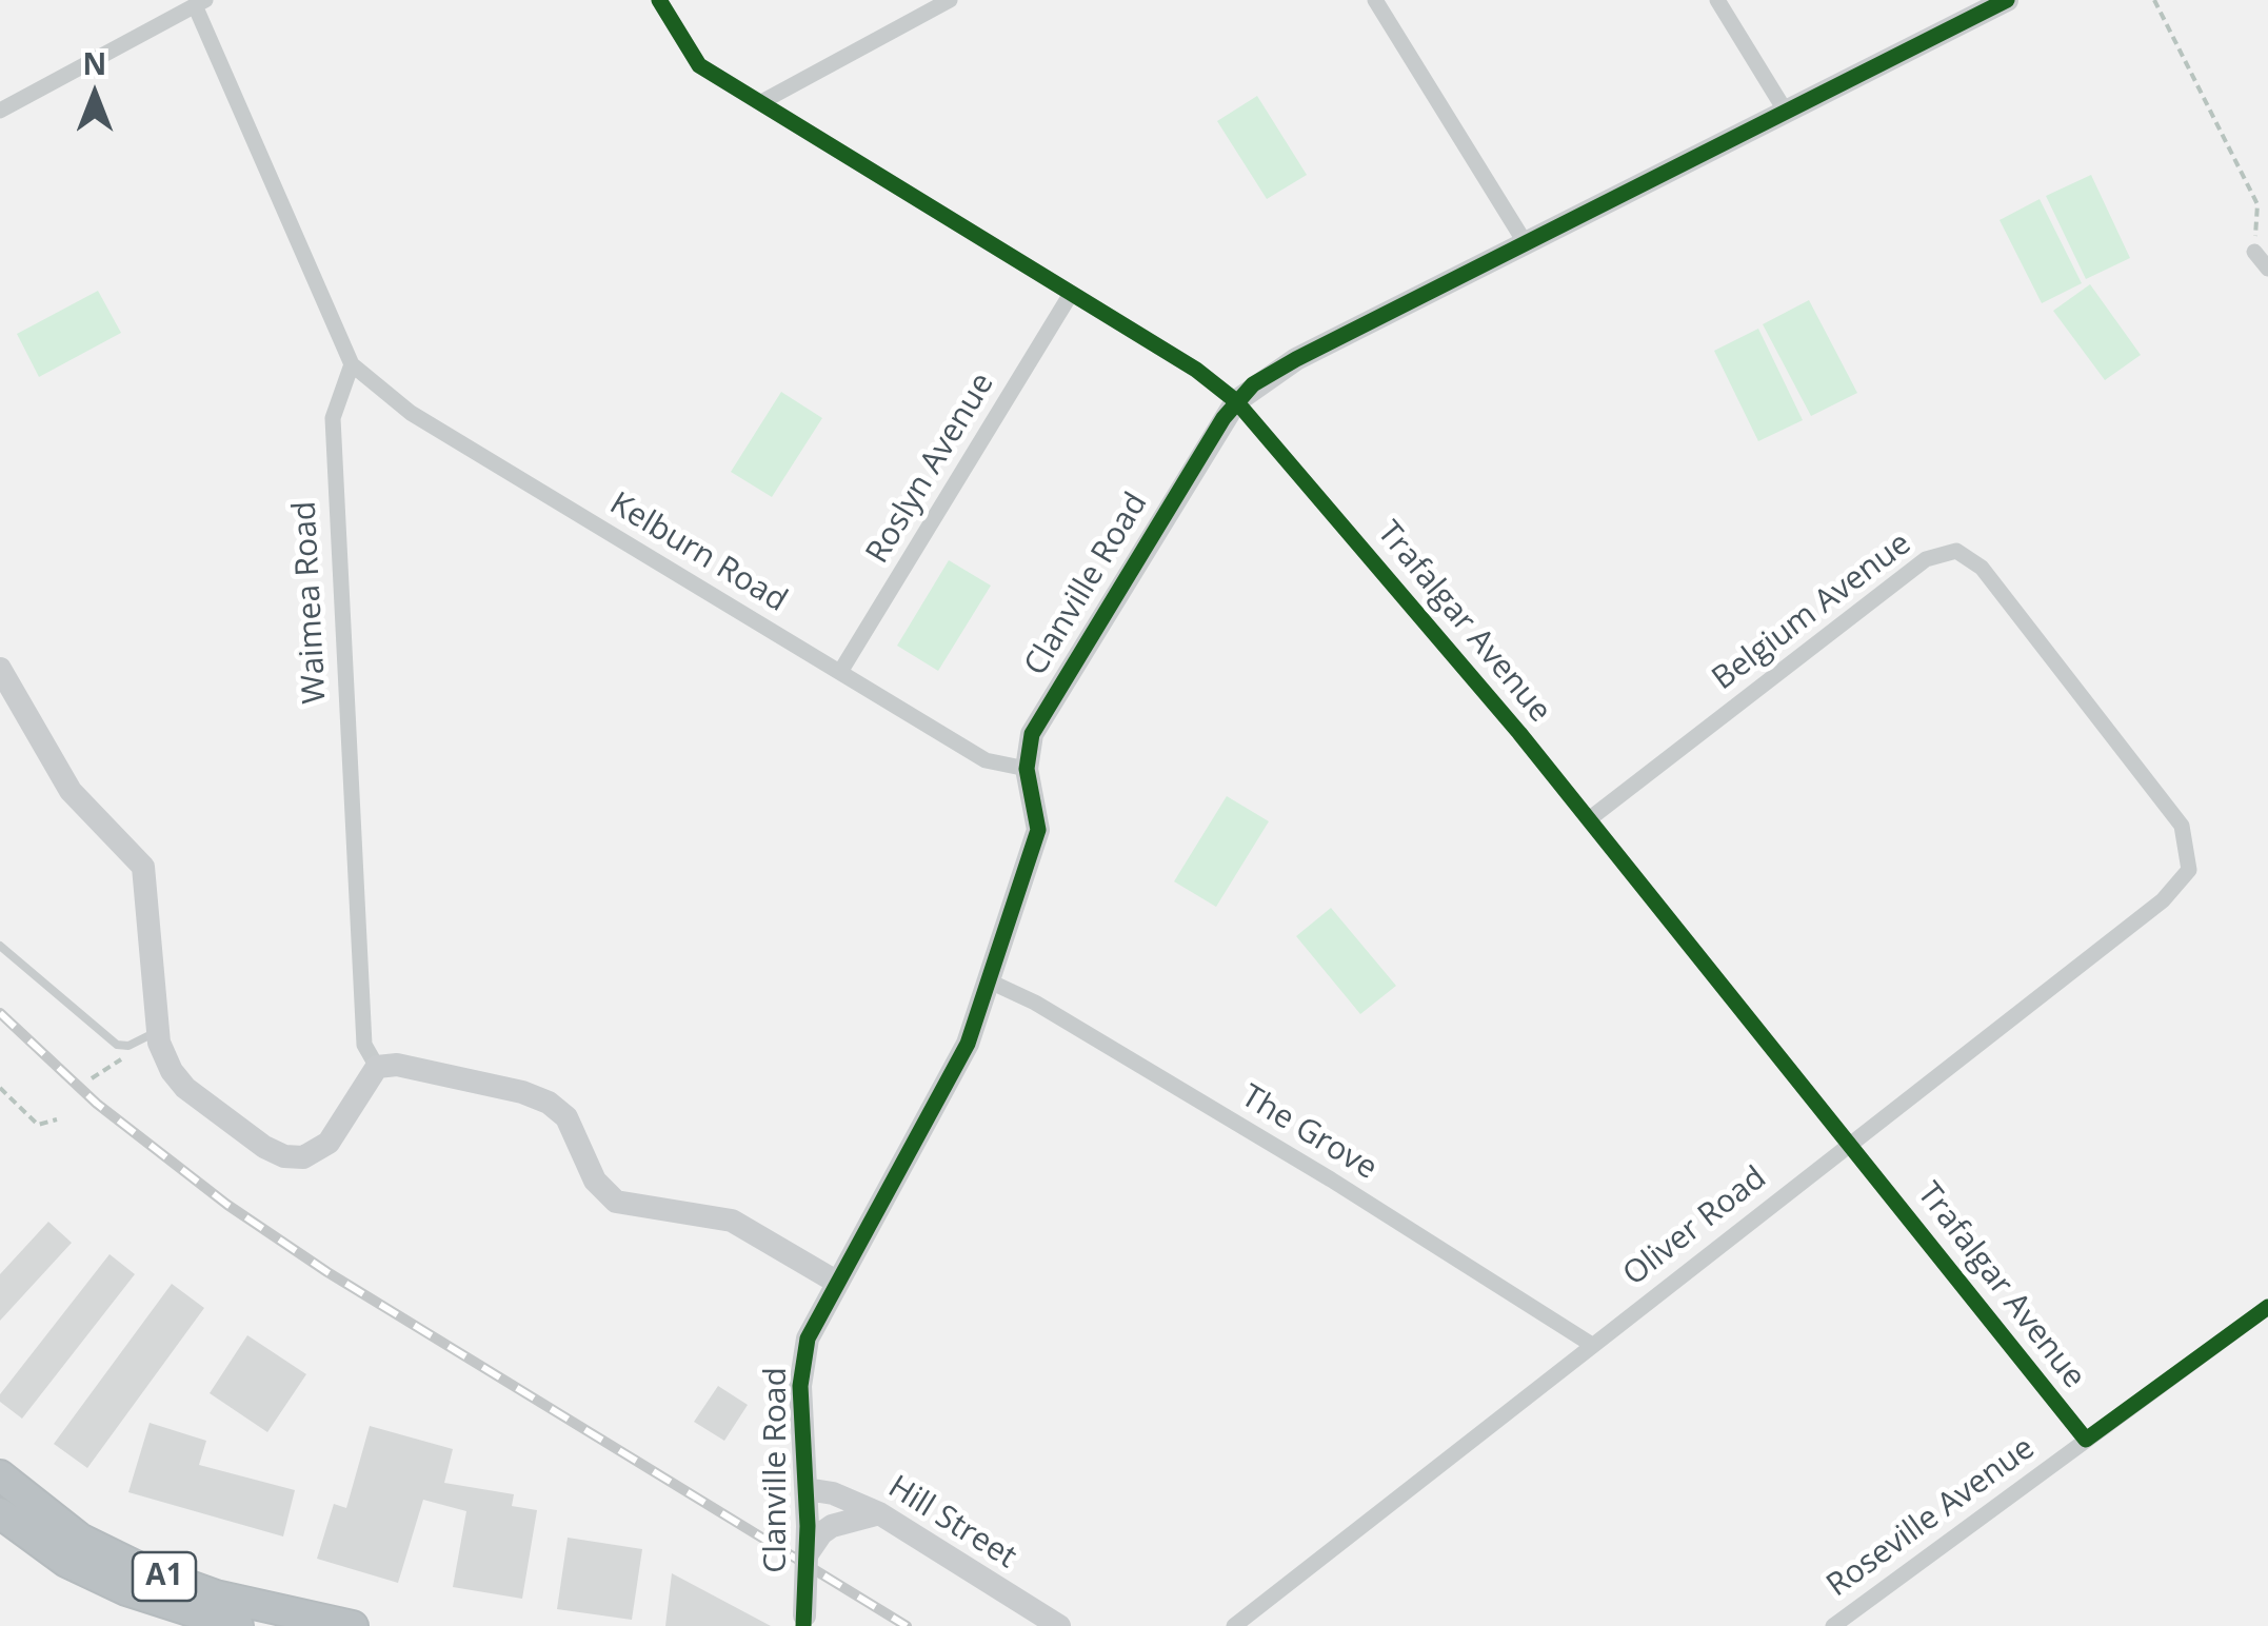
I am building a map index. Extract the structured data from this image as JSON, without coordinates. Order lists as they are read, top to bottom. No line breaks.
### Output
{"streets":{"highway":["A1"],"street":["Roslyn Avenue","Kelburn Road","Clanville Road","Waimea Road","Belgium Avenue","Trafalgar Avenue","The Grove","Oliver Road","Roseville Avenue","Hill Street"]},"crossings":[["Roslyn Avenue","Kelburn Road"],["Roslyn Avenue","Trafalgar Avenue"],["Kelburn Road","Clanville Road"],["Kelburn Road","Waimea Road"],["Clanville Road","Trafalgar Avenue"],["Clanville Road","The Grove"],["Clanville Road","Hill Street"],["Belgium Avenue","Trafalgar Avenue"],["Belgium Avenue","Oliver Road"],["Trafalgar Avenue","Oliver Road"],["Trafalgar Avenue","Roseville Avenue"],["The Grove","Oliver Road"]],"north":"top"}
